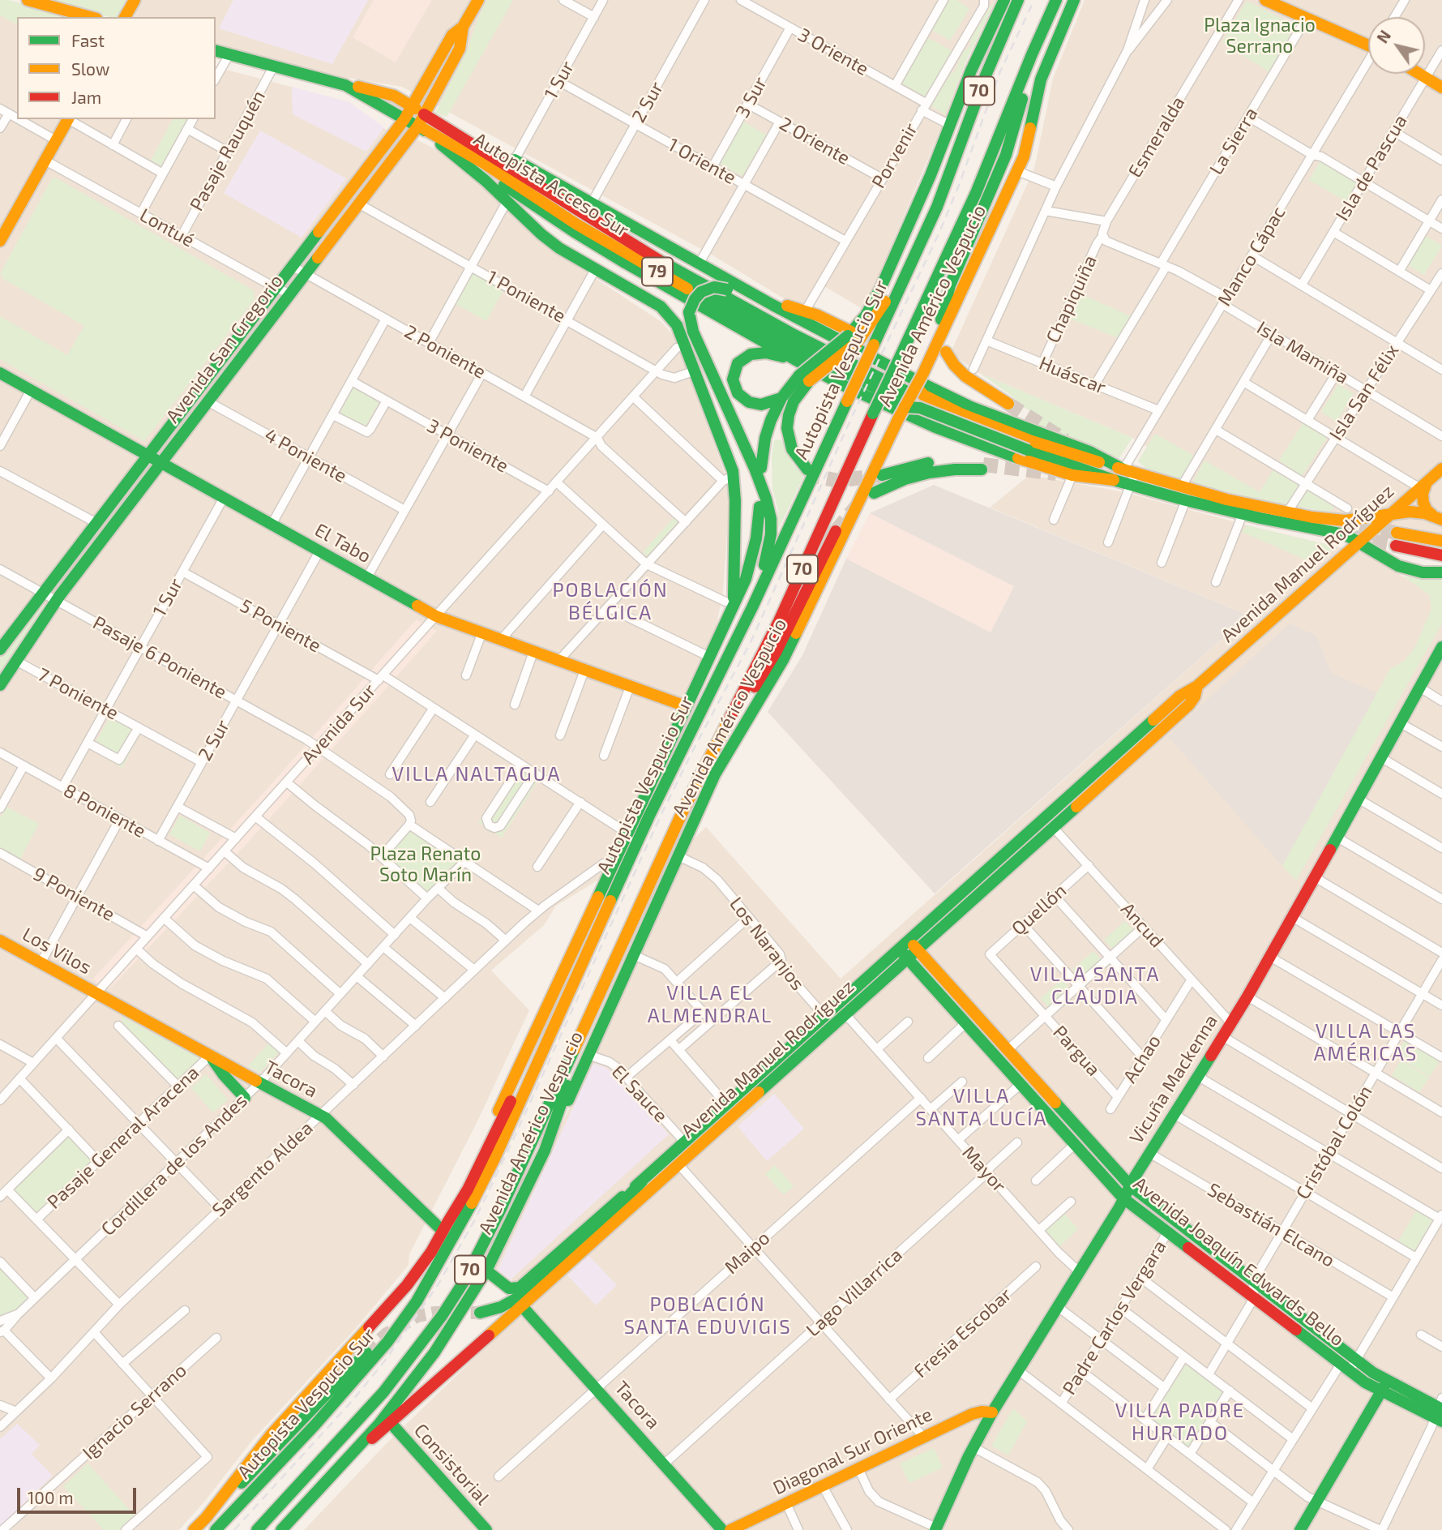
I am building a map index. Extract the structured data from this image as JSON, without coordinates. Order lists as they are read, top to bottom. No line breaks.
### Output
{"streets":{"main road":["70","Autopista Acceso Sur","79","Avenida Américo Vespucio","Avenida San Gregorio","Autopista Vespucio Sur","El Tabo","Avenida Manuel Rodríguez","Los Vilos","Tacora","Vicuña Mackenna","Avenida Joaquín Edwards Bello","Diagonal Sur Oriente","Consistorial"],"street":["3 Oriente","1 Sur","3 Sur","2 Sur","Esmeralda","2 Oriente","La Sierra","Pasaje Rauquén","Porvenir","1 Oriente","Isla de Pascua","Lontué","Manco Cápac","1 Poniente","Chapiquiña","2 Poniente","Isla Mamiña","Huáscar","Isla San Félix","3 Poniente","4 Poniente","5 Poniente","Pasaje 6 Poniente","7 Poniente","Avenida Sur","8 Poniente","9 Poniente","Quellón","Ancud","Los Naranjos","Pargua","Achao","El Sauce","Pasaje General Aracena","Cristóbal Colón","Cordillera de los Andes","Sargento Aldea","Mayor","Sebastián Elcano","Maipo","Lago Villarrica","Padre Carlos Vergara","Fresia Escobar","Ignacio Serrano"]},"crossings":[["3 Oriente","3 Sur"],["3 Oriente","Porvenir"],["1 Sur","1 Oriente"],["1 Sur","El Tabo"],["1 Sur","5 Poniente"],["1 Sur","Pasaje 6 Poniente"],["1 Sur","7 Poniente"],["1 Sur","8 Poniente"],["3 Sur","2 Oriente"],["3 Sur","1 Oriente"],["2 Sur","1 Oriente"],["2 Sur","El Tabo"],["2 Sur","5 Poniente"],["2 Sur","Pasaje 6 Poniente"],["2 Sur","7 Poniente"],["2 Sur","8 Poniente"],["2 Oriente","Porvenir"],["La Sierra","Isla Mamiña"],["La Sierra","Huáscar"],["Pasaje Rauquén","Lontué"],["Porvenir","1 Oriente"],["Autopista Acceso Sur","Avenida Américo Vespucio"],["Autopista Acceso Sur","Avenida San Gregorio"],["Lontué","Avenida San Gregorio"],["Manco Cápac","Isla Mamiña"],["Manco Cápac","Huáscar"],["1 Poniente","Avenida San Gregorio"],["1 Poniente","Avenida Sur"],["Chapiquiña","Isla Mamiña"],["Chapiquiña","Huáscar"],["Avenida Américo Vespucio","El Tabo"],["Avenida Américo Vespucio","Avenida Manuel Rodríguez"],["Avenida Américo Vespucio","5 Poniente"],["Avenida Américo Vespucio","Los Naranjos"],["Avenida Américo Vespucio","Tacora"],["Avenida Américo Vespucio","El Sauce"],["Avenida Américo Vespucio","Sargento Aldea"],["Avenida San Gregorio","2 Poniente"],["Avenida San Gregorio","4 Poniente"],["Avenida San Gregorio","El Tabo"],["Avenida San Gregorio","Pasaje 6 Poniente"],["Avenida San Gregorio","7 Poniente"],["2 Poniente","Avenida Sur"],["Isla Mamiña","Isla San Félix"],["3 Poniente","Avenida Sur"],["El Tabo","Avenida Sur"],["Avenida Manuel Rodríguez","Ancud"],["Avenida Manuel Rodríguez","Los Naranjos"],["Avenida Manuel Rodríguez","Tacora"],["Avenida Manuel Rodríguez","El Sauce"],["Avenida Manuel Rodríguez","Mayor"],["Avenida Manuel Rodríguez","Avenida Joaquín Edwards Bello"],["Avenida Manuel Rodríguez","Consistorial"],["5 Poniente","Avenida Sur"],["Pasaje 6 Poniente","Avenida Sur"],["Avenida Sur","8 Poniente"],["Avenida Sur","9 Poniente"],["Avenida Sur","Los Vilos"],["Avenida Sur","Tacora"],["Quellón","Ancud"],["Quellón","Pargua"],["Ancud","Achao"],["Ancud","Vicuña Mackenna"],["Los Vilos","Tacora"],["Pargua","Achao"],["Tacora","Pasaje General Aracena"],["Tacora","Cordillera de los Andes"],["Tacora","Sargento Aldea"],["Tacora","Maipo"],["Tacora","Lago Villarrica"],["Vicuña Mackenna","Mayor"],["Vicuña Mackenna","Sebastián Elcano"],["Vicuña Mackenna","Avenida Joaquín Edwards Bello"],["Vicuña Mackenna","Diagonal Sur Oriente"],["Cristóbal Colón","Sebastián Elcano"],["Cristóbal Colón","Avenida Joaquín Edwards Bello"],["Mayor","Maipo"],["Mayor","Lago Villarrica"],["Avenida Joaquín Edwards Bello","Padre Carlos Vergara"]],"districts":["POBLACIÓN BÉLGICA","VILLA NALTAGUA","VILLA SANTA CLAUDIA","VILLA EL ALMENDRAL","VILLA LAS AMÉRICAS","VILLA SANTA LUCÍA","POBLACIÓN SANTA EDUVIGIS","VILLA PADRE HURTADO"],"parks":["Plaza Ignacio Serrano","Plaza Renato Soto Marín"],"legend":["Fast","Slow","Jam"],"scale_bar":"100 m","north":"top left"}
